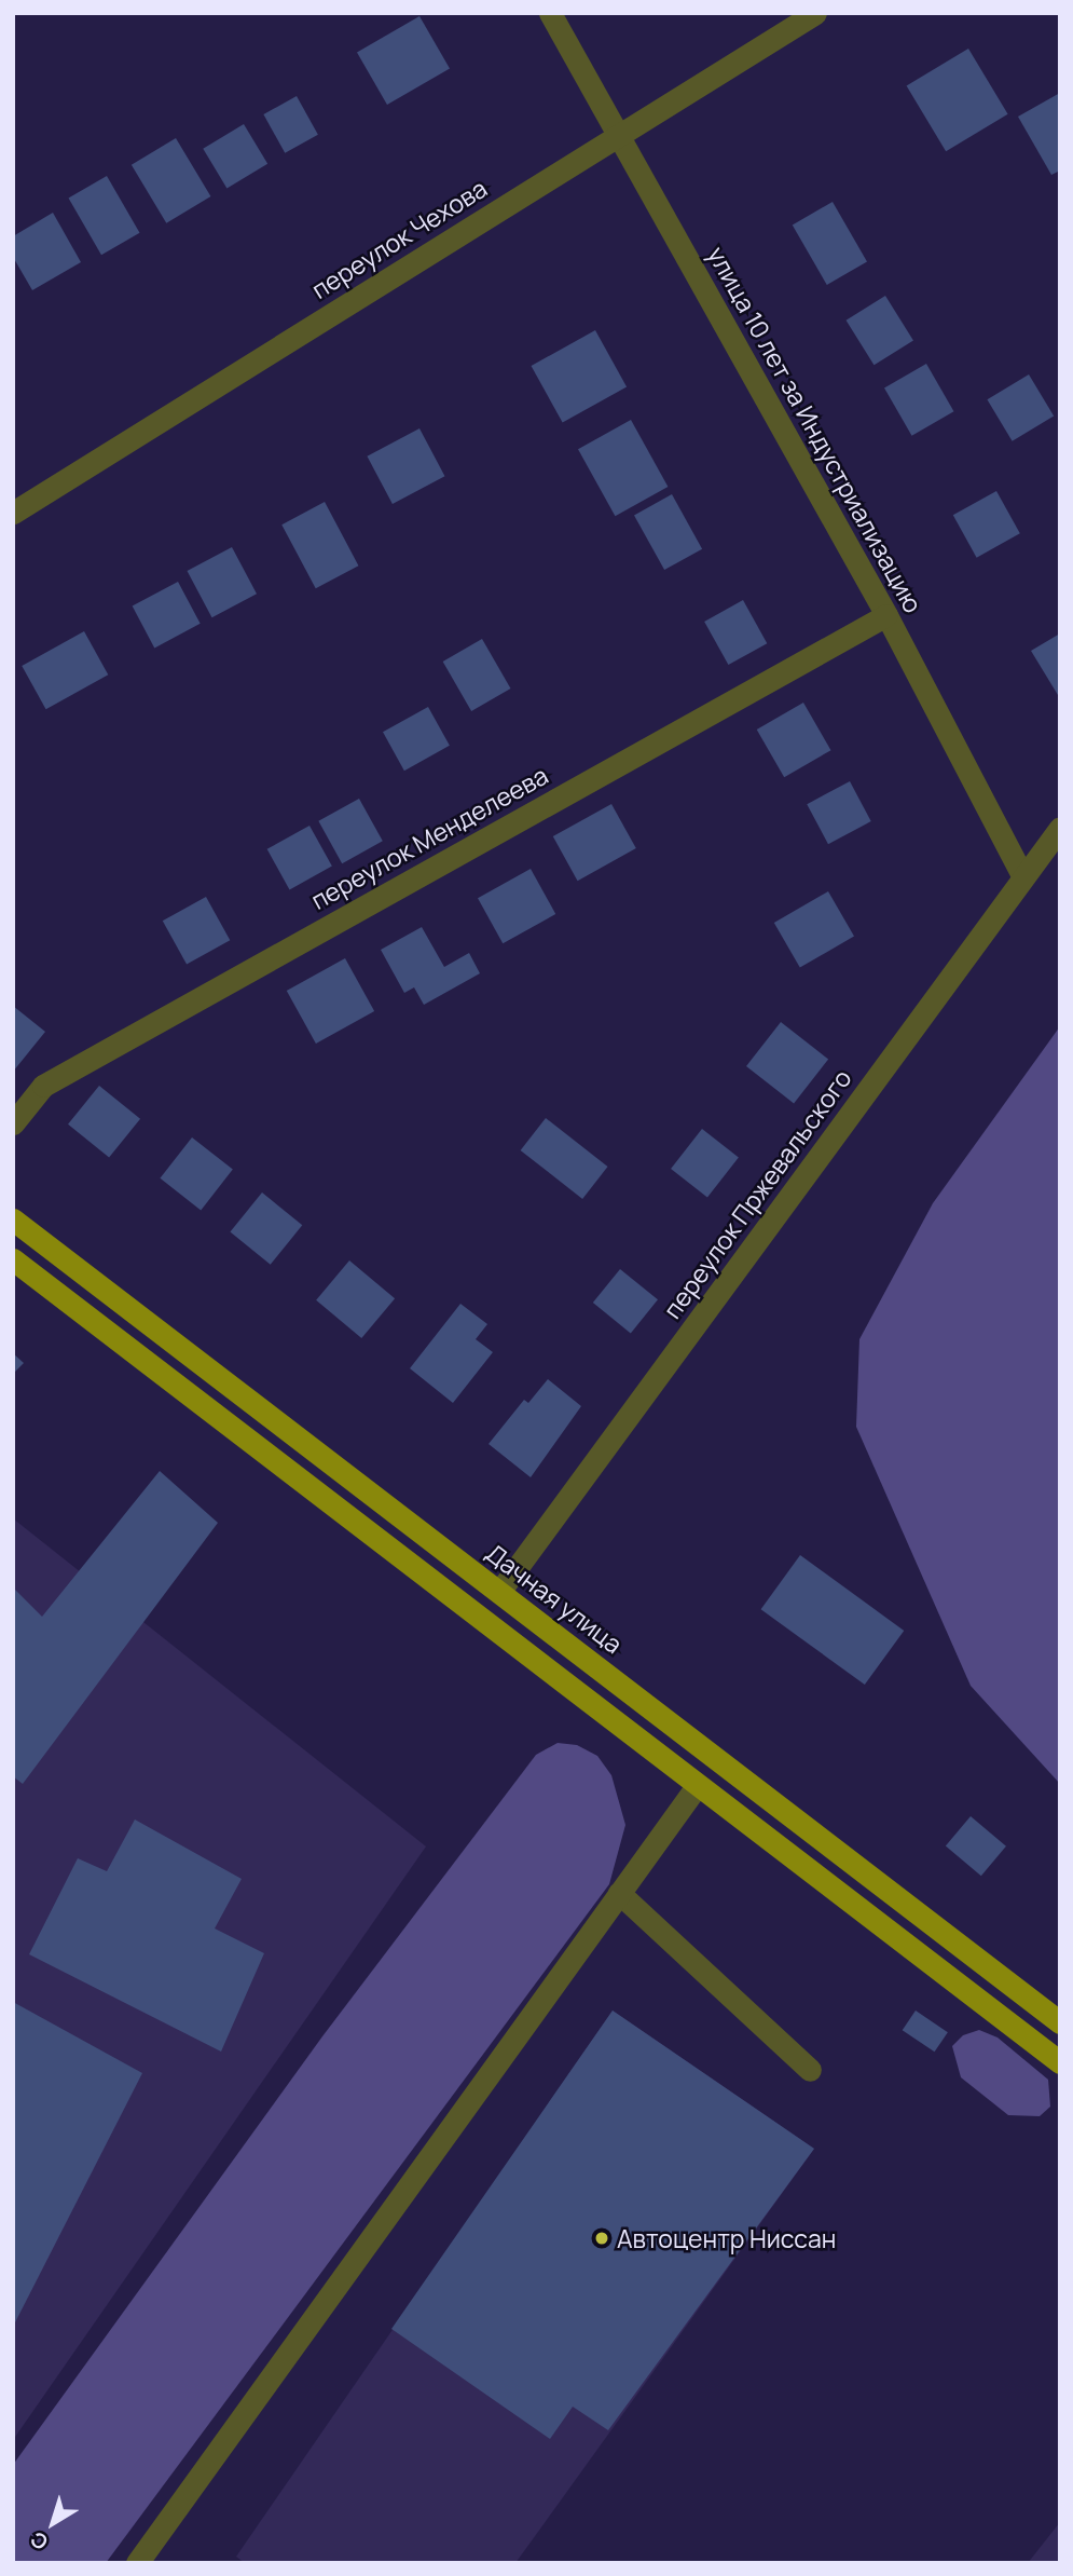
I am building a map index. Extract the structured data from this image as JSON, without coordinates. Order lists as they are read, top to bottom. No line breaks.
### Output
{"streets":{"main road":["Дачная улица"],"street":["переулок Чехова","улица 10 лет за Индустриализацию","переулок Менделеева","переулок Пржевальского"]},"crossings":[["переулок Чехова","улица 10 лет за Индустриализацию"],["улица 10 лет за Индустриализацию","переулок Менделеева"],["улица 10 лет за Индустриализацию","переулок Пржевальского"],["переулок Пржевальского","Дачная улица"]],"places":["Автоцентр Ниссан"],"north":"bottom left"}
